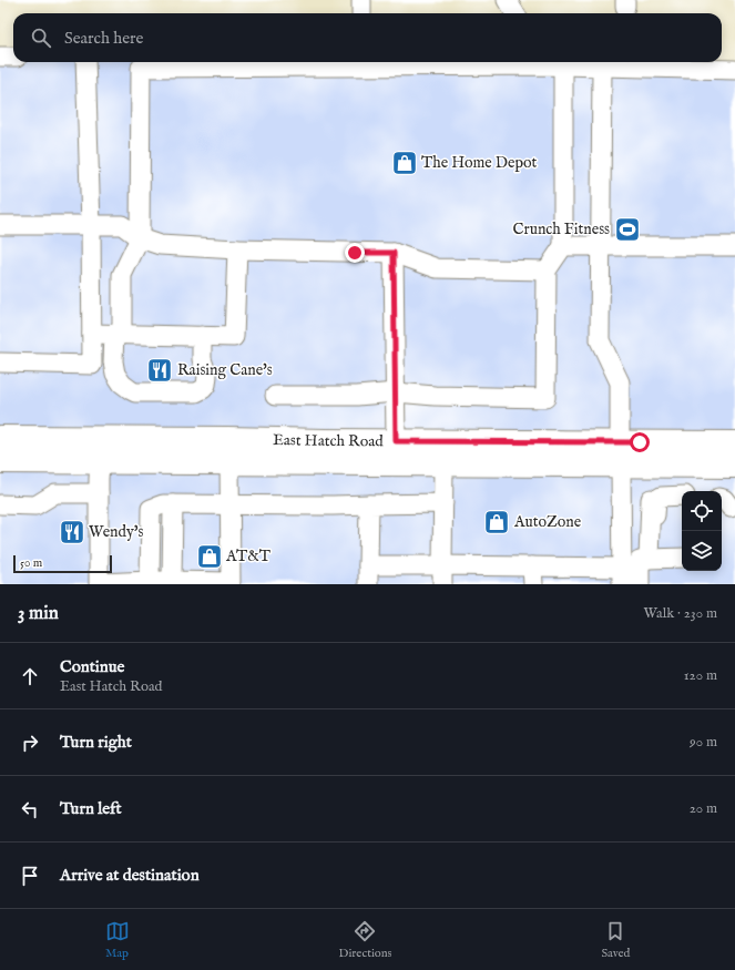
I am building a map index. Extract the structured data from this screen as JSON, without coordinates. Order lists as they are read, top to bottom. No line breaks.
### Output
{"streets":{"main road":["East Hatch Road"]},"places":{"shop":["The Home Depot","AutoZone","AT&T"],"sports":["Crunch Fitness"],"restaurant":["Raising Cane's","Wendy's"]},"scale_bar":"50 m","page":{"search":"Search here","scale":"50 m","heading":["3 min","Walk · 230 m"],"list":[["Continue","East Hatch Road","120 m"],["Turn right","90 m"],["Turn left","20 m"],"Arrive at destination"],"nav":["Map","Directions","Saved"]}}
